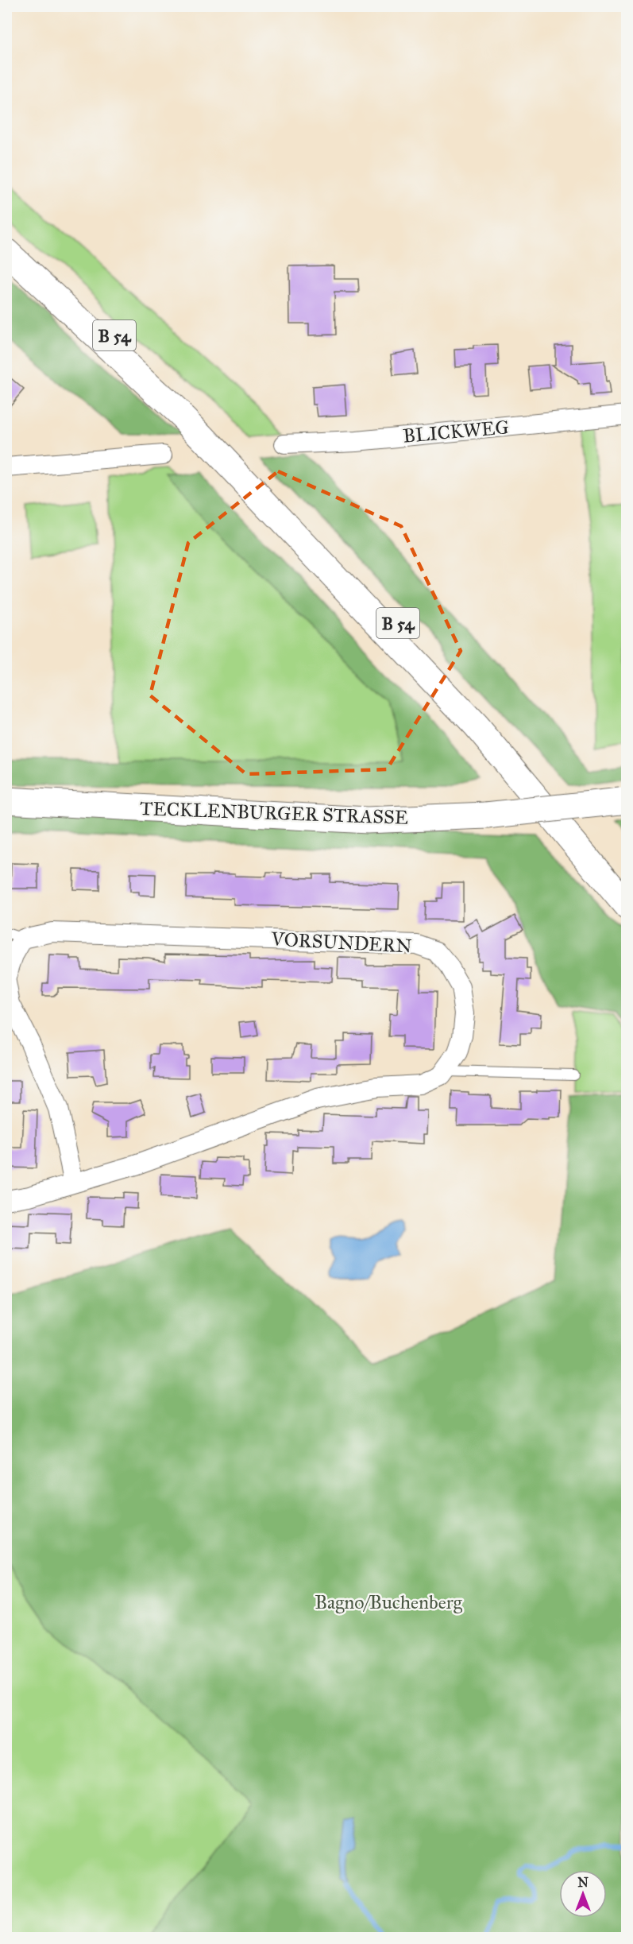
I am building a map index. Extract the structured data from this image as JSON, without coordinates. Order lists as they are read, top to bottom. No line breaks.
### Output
{"streets":{"main road":["B 54","TECKLENBURGER STRASSE"],"street":["BLICKWEG","VORSUNDERN"]},"parks":["Bagno/Buchenberg"],"north":"top"}
